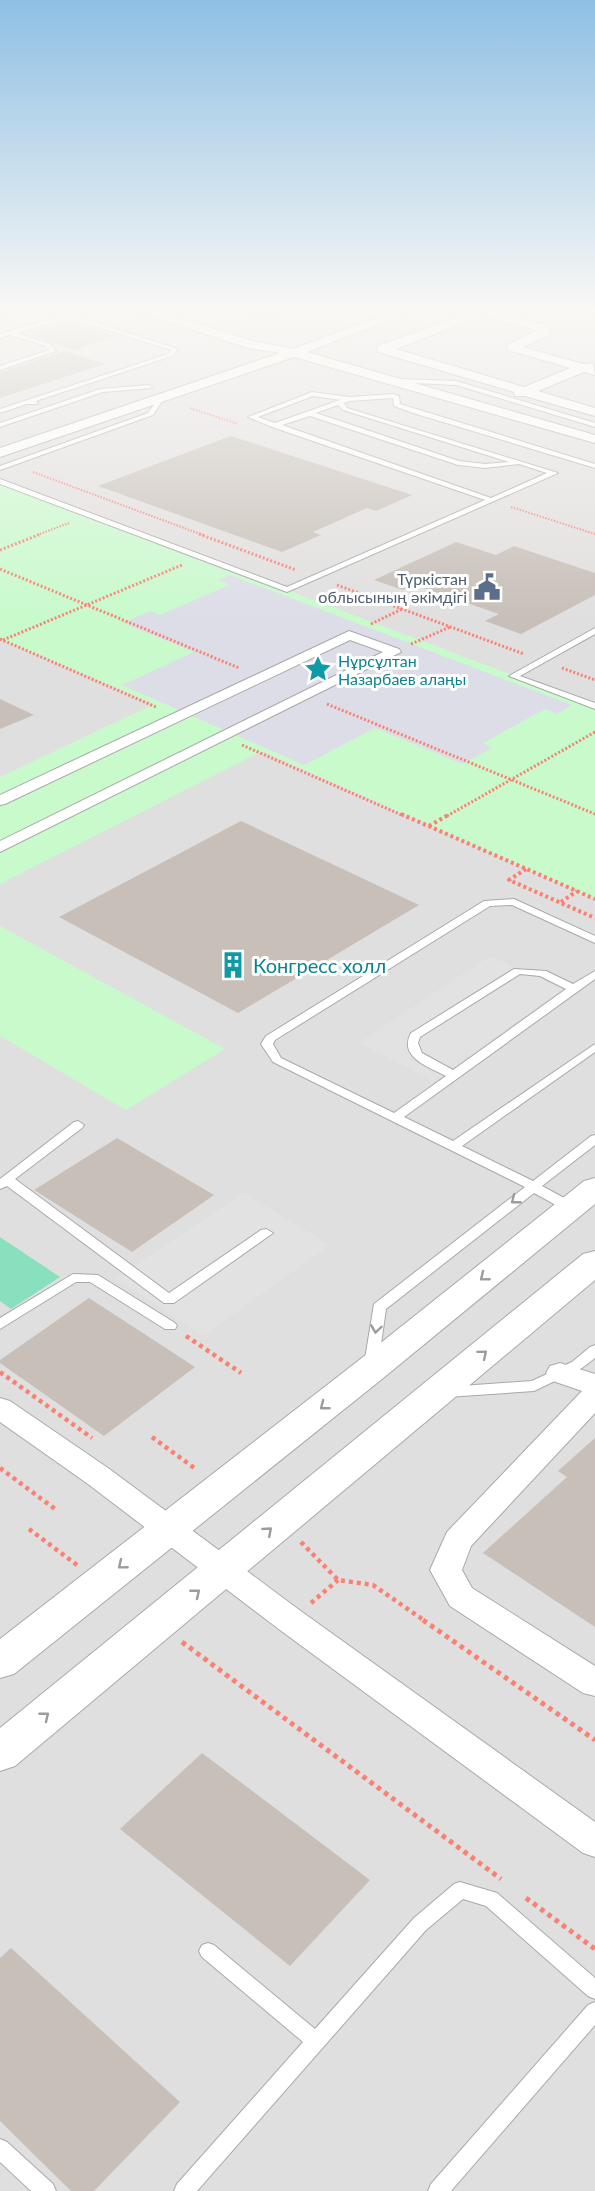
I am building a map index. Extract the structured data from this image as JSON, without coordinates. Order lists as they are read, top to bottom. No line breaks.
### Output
{"places":{"public building":["Түркістан облысының әкімдігі"],"place":["Нұрсұлтан Назарбаев алаңы"],"building":["Конгресс холл"]}}
